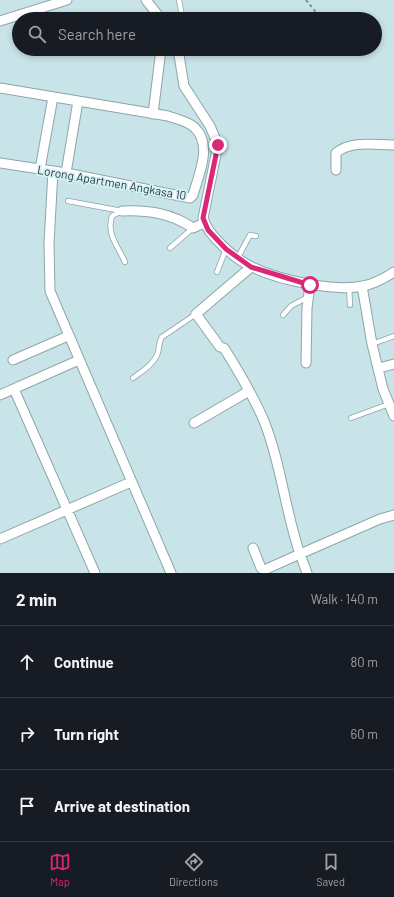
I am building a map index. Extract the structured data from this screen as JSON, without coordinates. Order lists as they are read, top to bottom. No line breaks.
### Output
{"streets":{"street":["Lorong Apartmen Angkasa 10"]},"page":{"search":"Search here","heading":["2 min","Walk · 140 m"],"list":[["Continue","80 m"],["Turn right","60 m"],"Arrive at destination"],"nav":["Map","Directions","Saved"]}}
